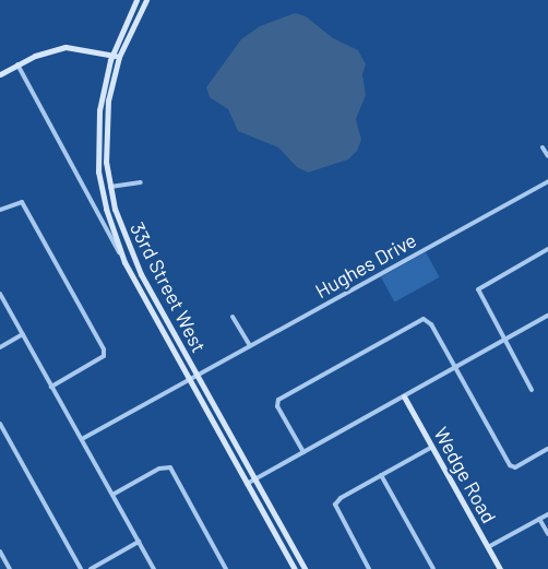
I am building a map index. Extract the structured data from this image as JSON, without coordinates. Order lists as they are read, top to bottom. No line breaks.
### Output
{"streets":{"main road":["33rd Street West","Wedge Road"],"street":["Hughes Drive"]},"crossings":[["Hughes Drive","33rd Street West"]]}
